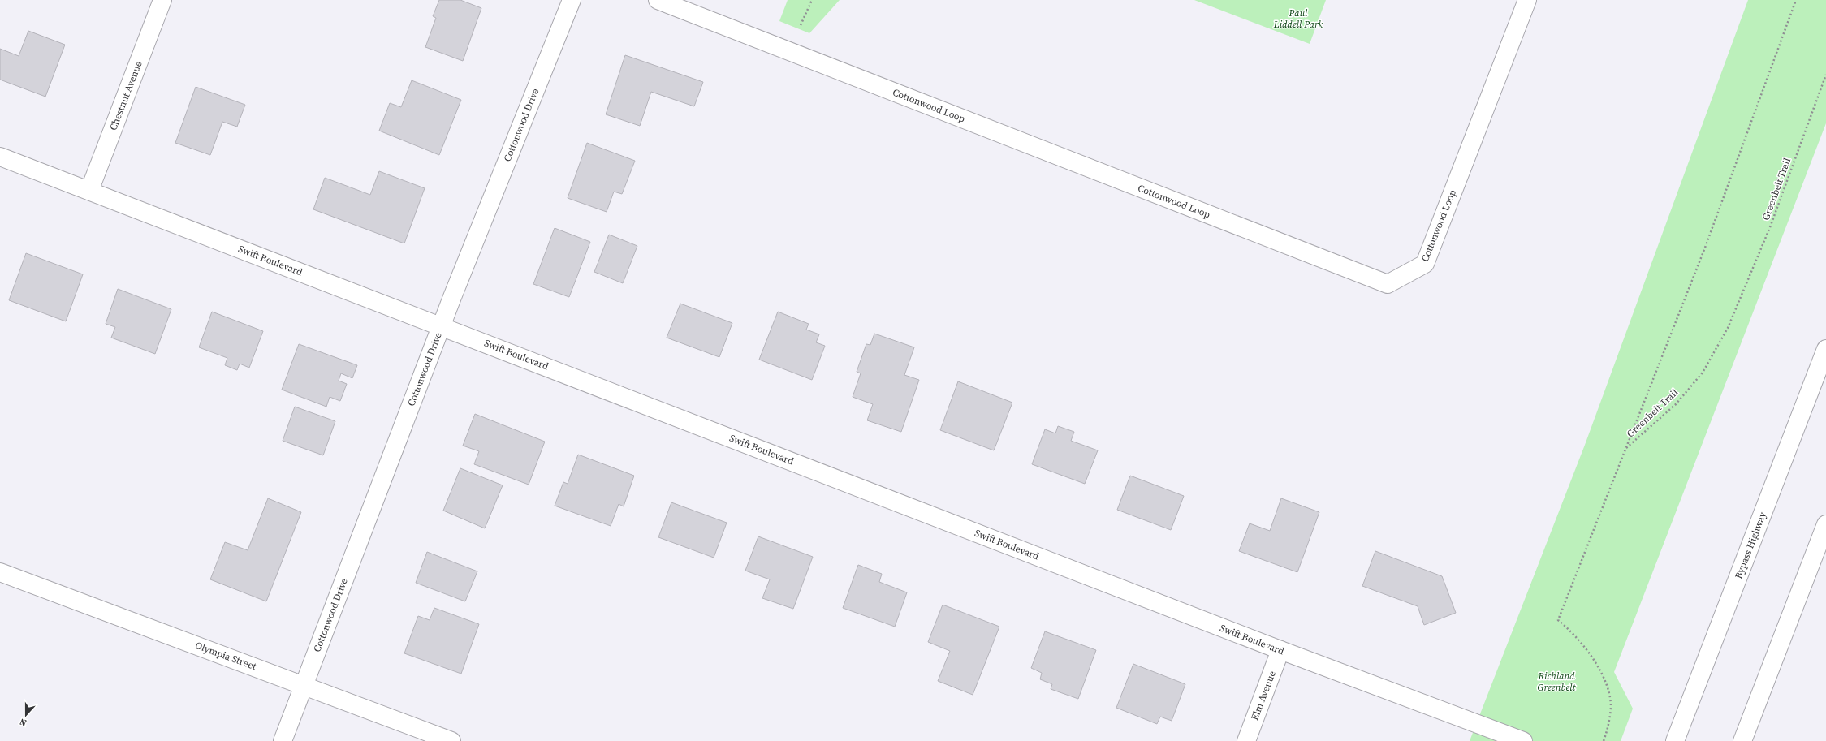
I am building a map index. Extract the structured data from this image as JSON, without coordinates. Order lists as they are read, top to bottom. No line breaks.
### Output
{"streets":{"main road":["Chestnut Avenue","Cottonwood Loop","Cottonwood Drive","Swift Boulevard","Bypass Highway","Olympia Street","Elm Avenue"],"path":["Greenbelt Trail"]},"crossings":[["Chestnut Avenue","Swift Boulevard"],["Cottonwood Drive","Swift Boulevard"],["Cottonwood Drive","Olympia Street"],["Swift Boulevard","Elm Avenue"]],"parks":["Paul Liddell Park","Richland Greenbelt"],"north":"bottom"}
